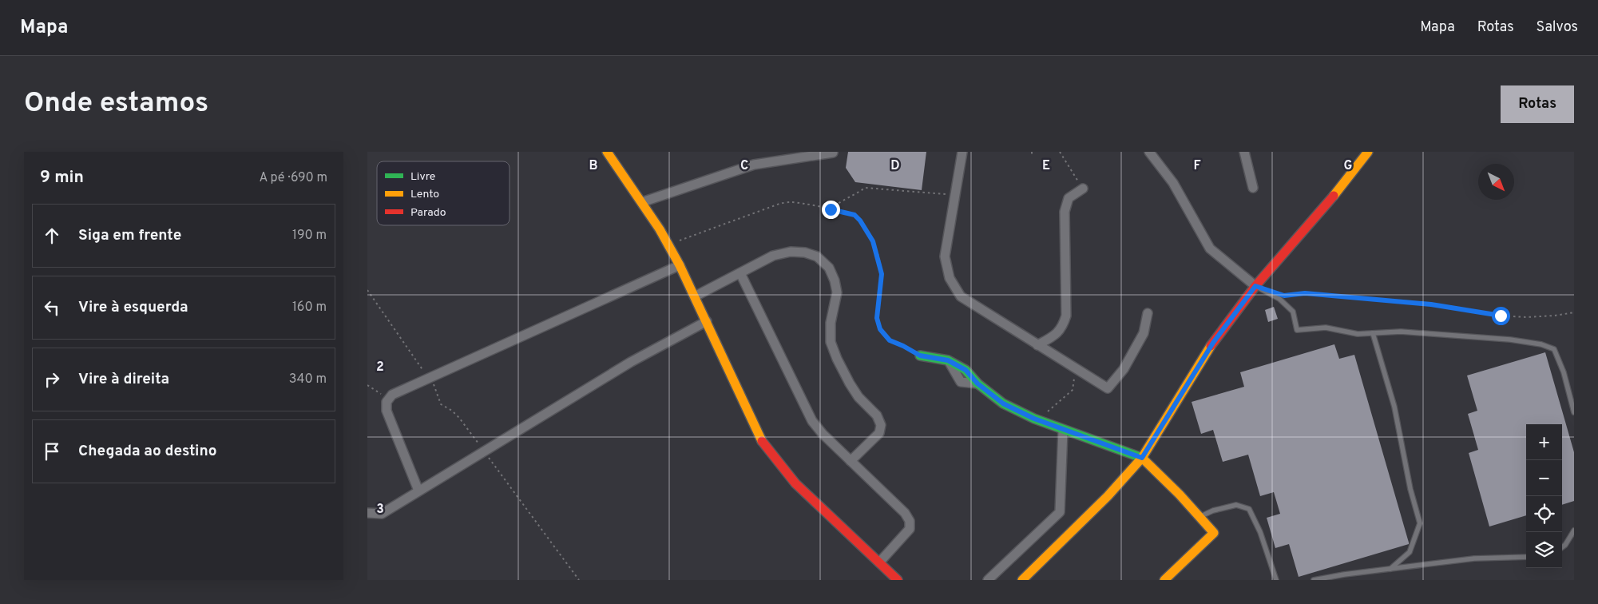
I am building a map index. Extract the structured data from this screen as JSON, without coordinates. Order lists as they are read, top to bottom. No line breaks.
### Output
{"legend":["Livre","Lento","Parado"],"north":"bottom right","page":{"header":"Mapa","nav":["Mapa","Rotas","Salvos"],"buttons":"Rotas","title":"Onde estamos","heading":["9 min","A pé · 690 m"],"list":[["Siga em frente","190 m"],["Vire à esquerda","160 m"],["Vire à direita","340 m"],"Chegada ao destino"],"map_buttons":["+","−"]},"grid":{"columns":["B","C","D","E","F","G"],"rows":["2","3"]}}
